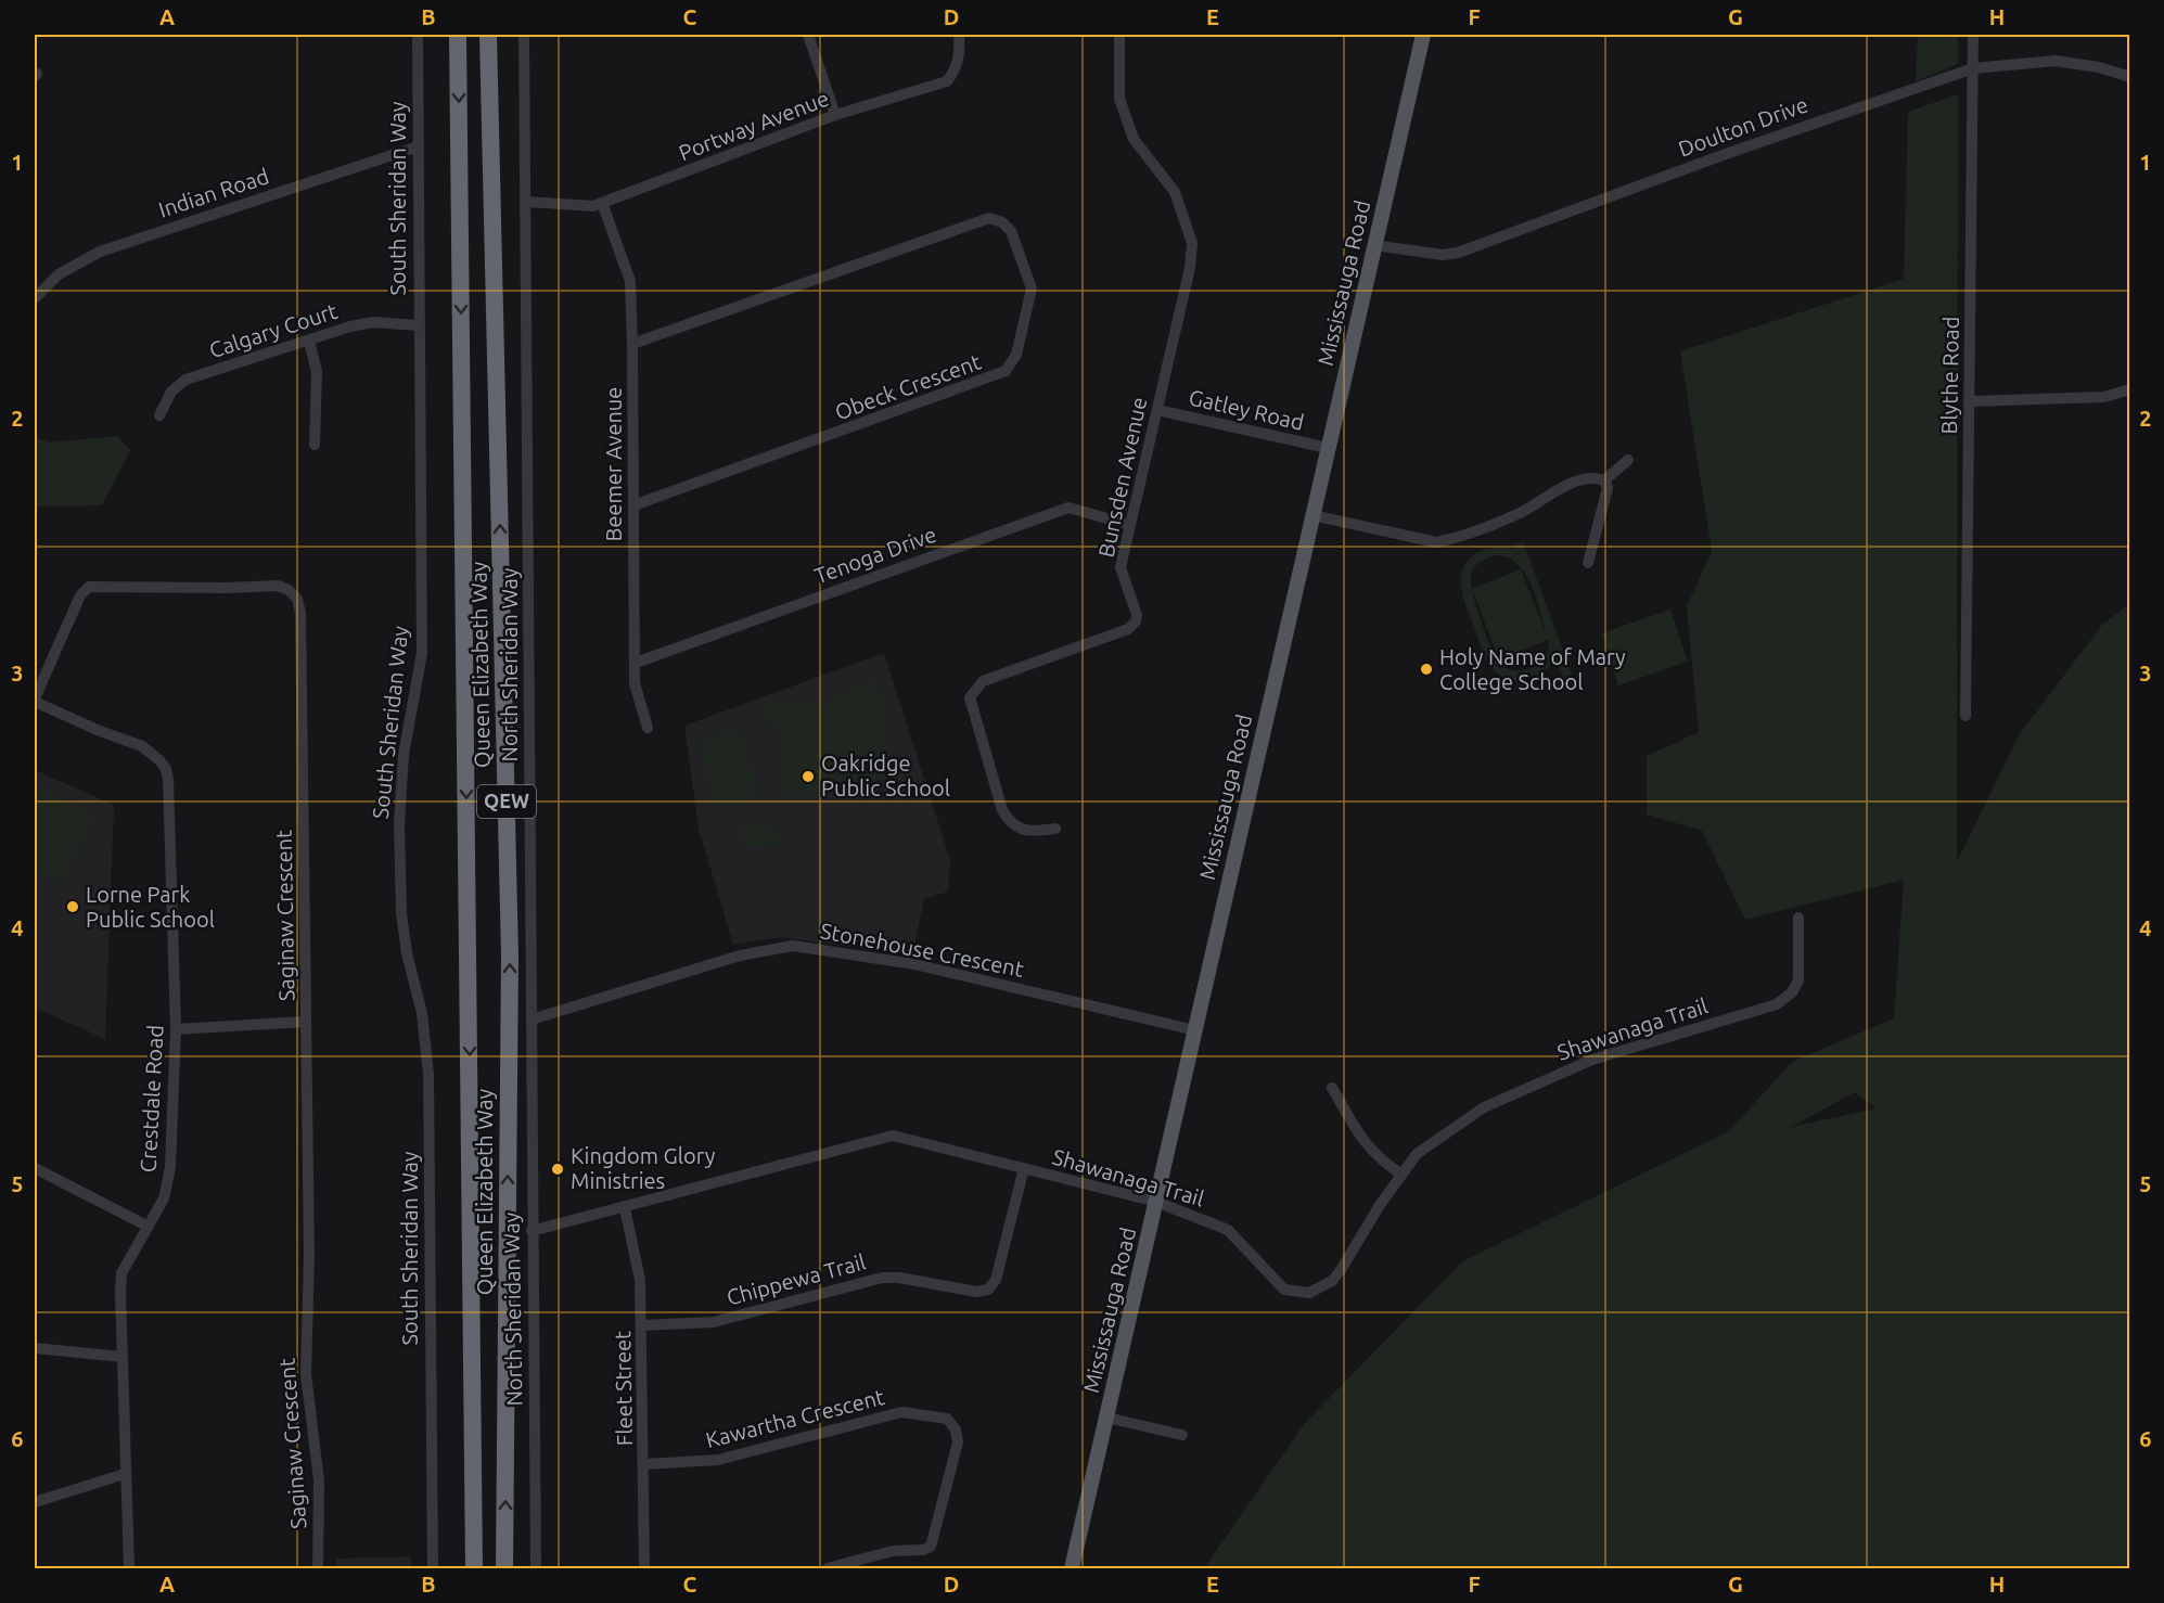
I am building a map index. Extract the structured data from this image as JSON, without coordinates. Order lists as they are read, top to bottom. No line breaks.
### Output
{"streets":{"highway":["Queen Elizabeth Way","QEW"],"main road":["Mississauga Road"],"street":["Portway Avenue","Doulton Drive","Indian Road","South Sheridan Way","Calgary Court","Blythe Road","Obeck Crescent","Gatley Road","Beemer Avenue","Bunsden Avenue","Tenoga Drive","North Sheridan Way","Saginaw Crescent","Stonehouse Crescent","Shawanaga Trail","Crestdale Road","Chippewa Trail","Fleet Street","Kawartha Crescent"]},"crossings":[["Portway Avenue","Beemer Avenue"],["Portway Avenue","North Sheridan Way"],["Doulton Drive","Mississauga Road"],["Doulton Drive","Blythe Road"],["Indian Road","South Sheridan Way"],["South Sheridan Way","Calgary Court"],["Mississauga Road","Gatley Road"],["Mississauga Road","Stonehouse Crescent"],["Mississauga Road","Shawanaga Trail"],["Obeck Crescent","Beemer Avenue"],["Gatley Road","Bunsden Avenue"],["Beemer Avenue","Tenoga Drive"],["Bunsden Avenue","Tenoga Drive"],["North Sheridan Way","Stonehouse Crescent"],["North Sheridan Way","Shawanaga Trail"],["Saginaw Crescent","Crestdale Road"],["Shawanaga Trail","Chippewa Trail"],["Shawanaga Trail","Fleet Street"],["Chippewa Trail","Fleet Street"],["Fleet Street","Kawartha Crescent"]],"places":["Holy Name of Mary College School","Oakridge Public School","Lorne Park Public School","Kingdom Glory Ministries"],"grid":{"columns":["A","B","C","D","E","F","G","H"],"rows":["1","2","3","4","5","6"]}}
